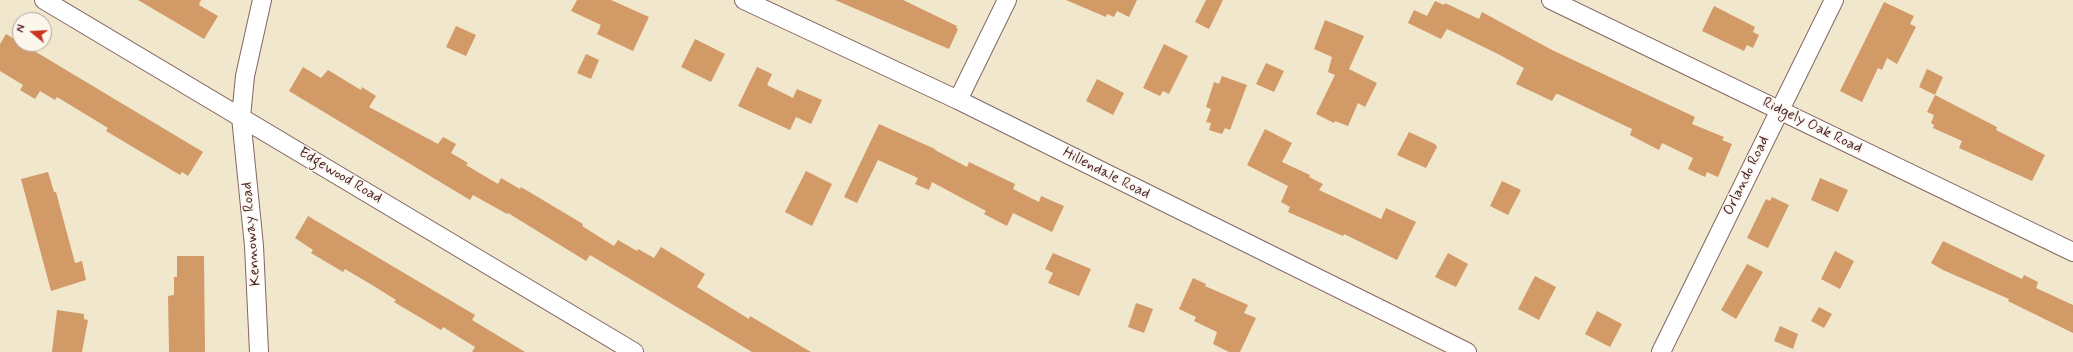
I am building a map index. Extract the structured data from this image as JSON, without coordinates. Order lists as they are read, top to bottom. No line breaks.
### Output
{"streets":{"street":["Ridgely Oak Road","Hillendale Road","Edgewood Road","Orlando Road","Kennoway Road"]},"crossings":[["Ridgely Oak Road","Orlando Road"],["Edgewood Road","Kennoway Road"]],"north":"left"}
